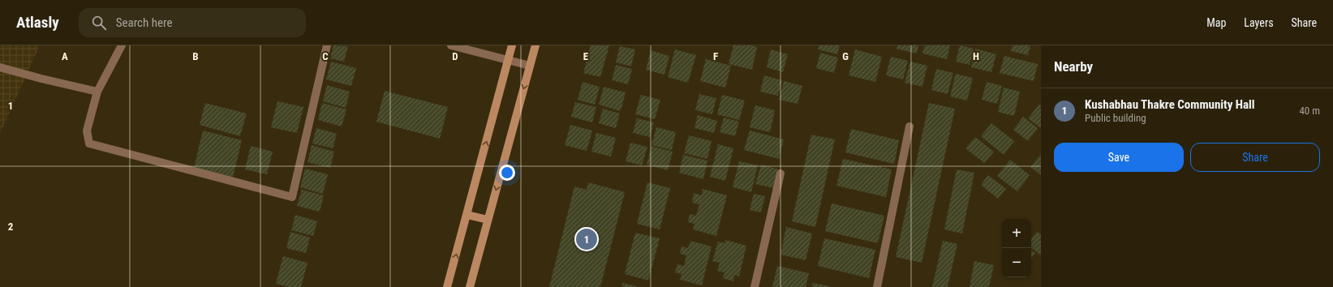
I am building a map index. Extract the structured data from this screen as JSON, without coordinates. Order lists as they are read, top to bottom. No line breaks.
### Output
{"page":{"header":"Atlasly","search":"Search here","nav":["Map","Layers","Share"],"heading":"Nearby","list":[{"mark":"1","name":"Kushabhau Thakre Community Hall","note":"Public building","value":"40 m"}],"buttons":["Save","Share"],"map_buttons":["+","−"],"pins":"1"},"grid":{"columns":["A","B","C","D","E","F","G","H"],"rows":["1","2"]}}
